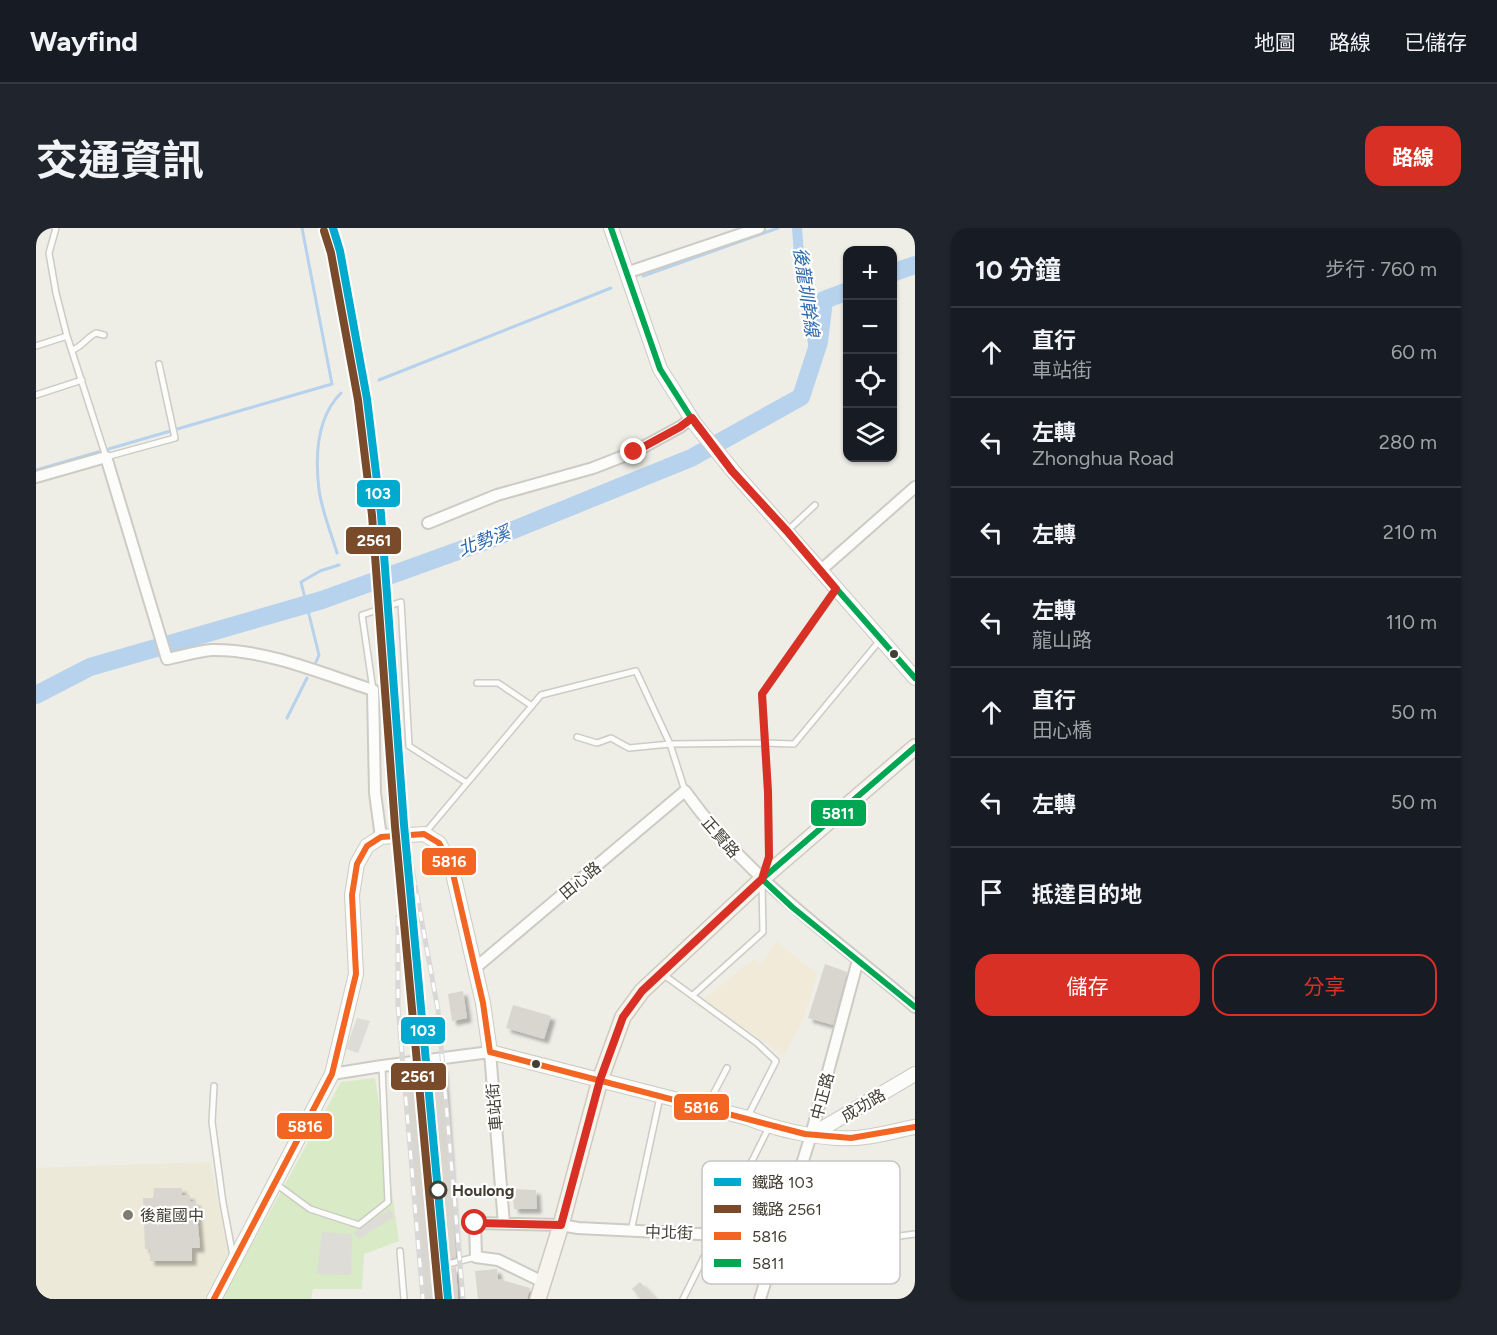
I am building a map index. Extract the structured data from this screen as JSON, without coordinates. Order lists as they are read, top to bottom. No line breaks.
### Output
{"streets":{"street":["正賢路","田心路","中正路","成功路","車站街","中北街"]},"crossings":[["正賢路","田心路"],["正賢路","中正路"],["田心路","車站街"],["中正路","成功路"]],"water":["後龍圳幹線","北勢溪"],"places":["Houlong","後龍國中"],"lines":["rail line 103","transit line 5811","rail line 2561","transit line 5816"],"legend":["鐵路 103","鐵路 2561","5816","5811"],"page":{"header":"Wayfind","nav":["地圖","路線","已儲存"],"title":"交通資訊","buttons":["路線",["儲存","分享"]],"heading":["10 分鐘","步行 · 760 m"],"map_buttons":["+","−"],"list":[["直行","車站街","60 m"],["左轉","Zhonghua Road","280 m"],["左轉","210 m"],["左轉","龍山路","110 m"],["直行","田心橋","50 m"],["左轉","50 m"],"抵達目的地"]}}
